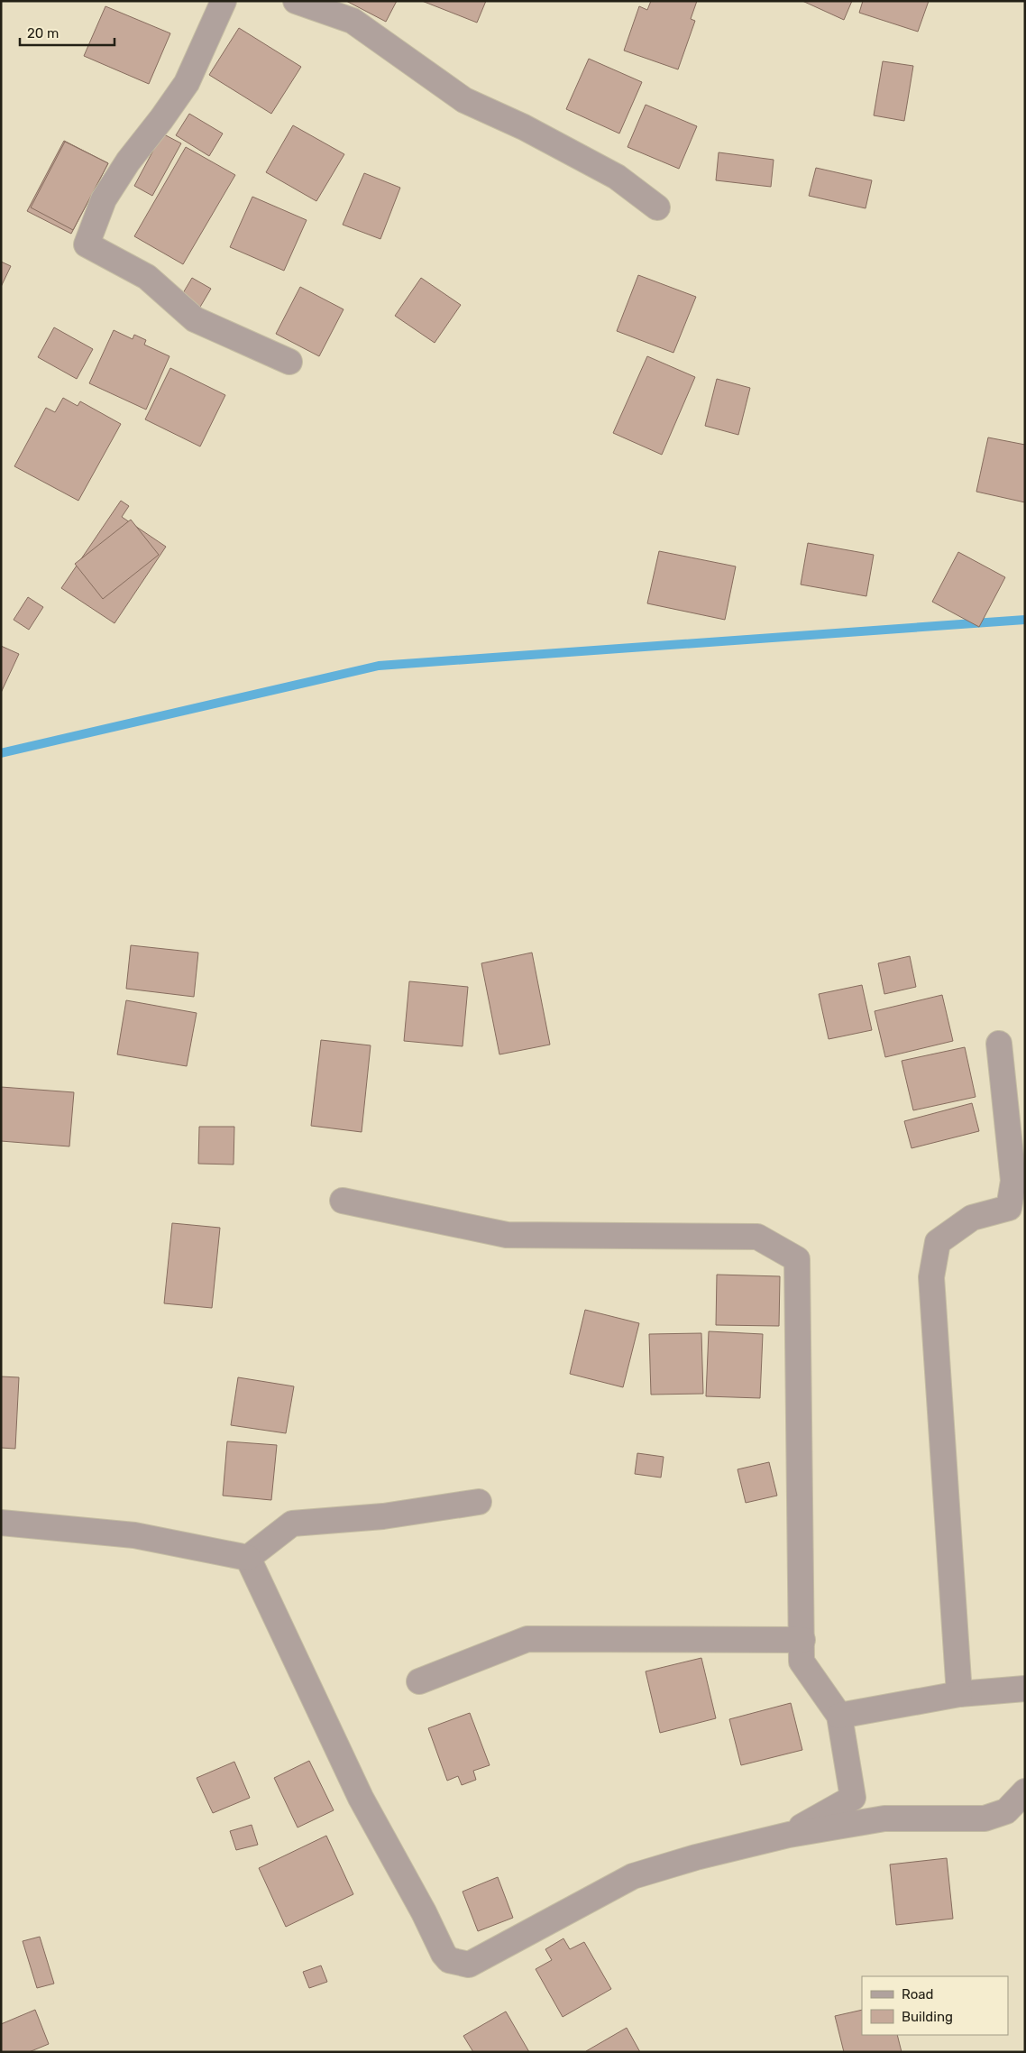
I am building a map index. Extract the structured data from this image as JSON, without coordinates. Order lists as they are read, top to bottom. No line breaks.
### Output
{"legend":["Road","Building"],"scale_bar":"20 m"}
